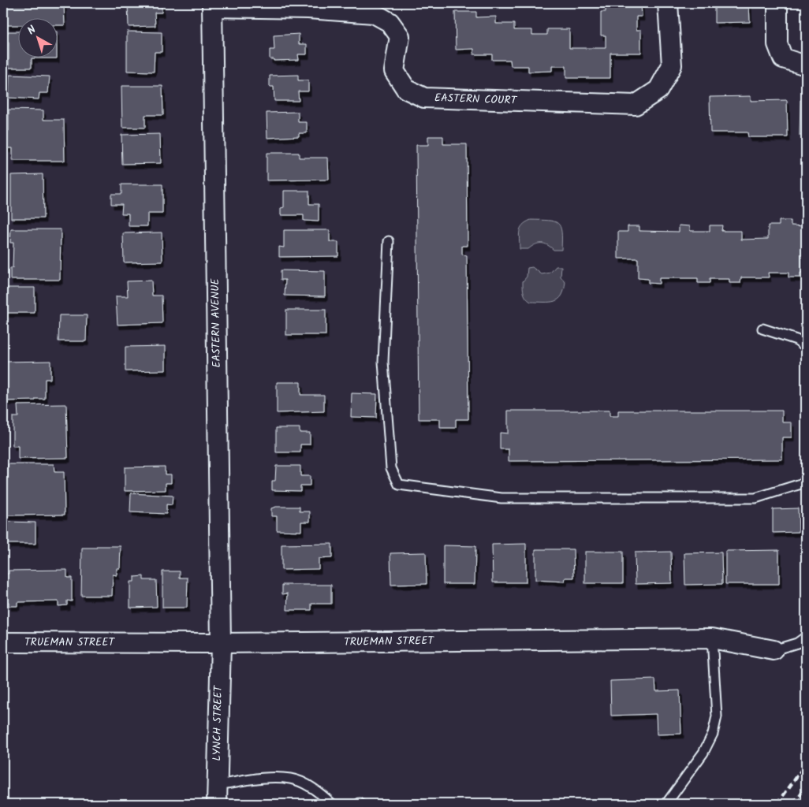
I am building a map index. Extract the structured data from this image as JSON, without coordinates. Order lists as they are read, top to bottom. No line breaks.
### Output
{"streets":{"street":["EASTERN COURT","EASTERN AVENUE","TRUEMAN STREET","LYNCH STREET"]},"crossings":[["EASTERN COURT","EASTERN AVENUE"],["EASTERN AVENUE","TRUEMAN STREET"],["EASTERN AVENUE","LYNCH STREET"],["TRUEMAN STREET","LYNCH STREET"]],"north":"top left"}
